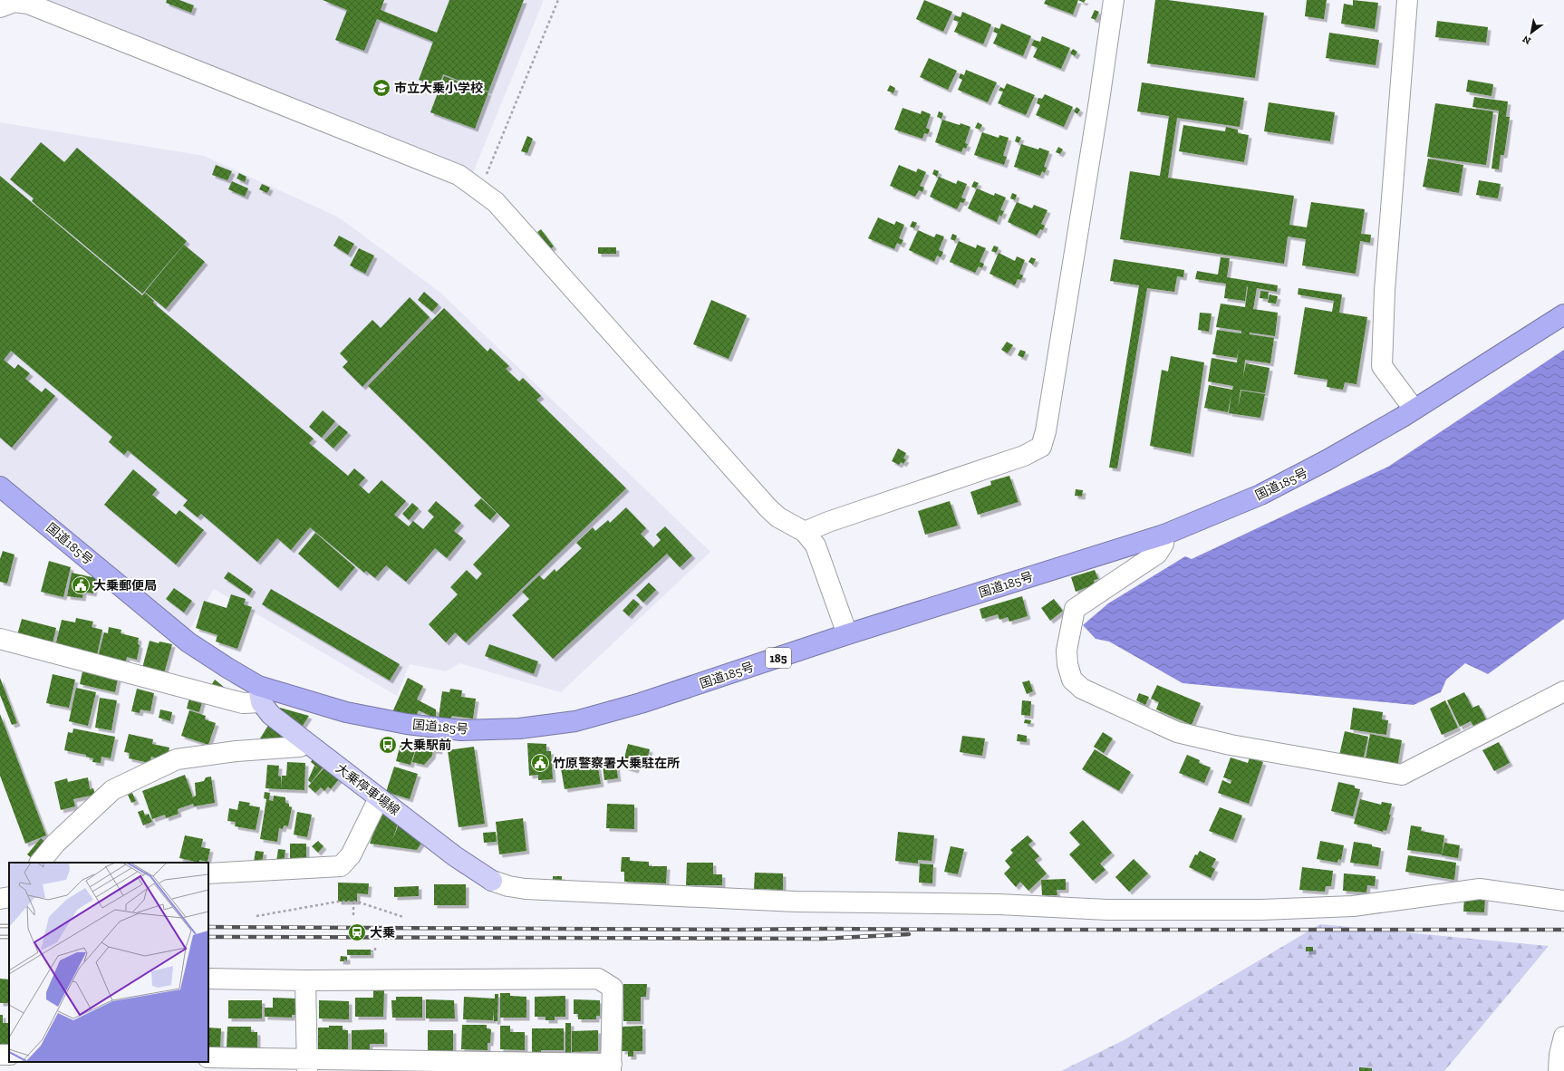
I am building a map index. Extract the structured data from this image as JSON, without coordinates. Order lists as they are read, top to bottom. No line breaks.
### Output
{"streets":{"highway":["国道185号","185"],"main road":["大乗停車場線"]},"crossings":[["国道185号","大乗停車場線"]],"places":{"school or university":["市立大乗小学校"],"public building":["大乗郵便局","竹原警察署大乗駐在所"],"bus stop":["大乗駅前"],"station":["大乗"]},"north":"bottom left"}
